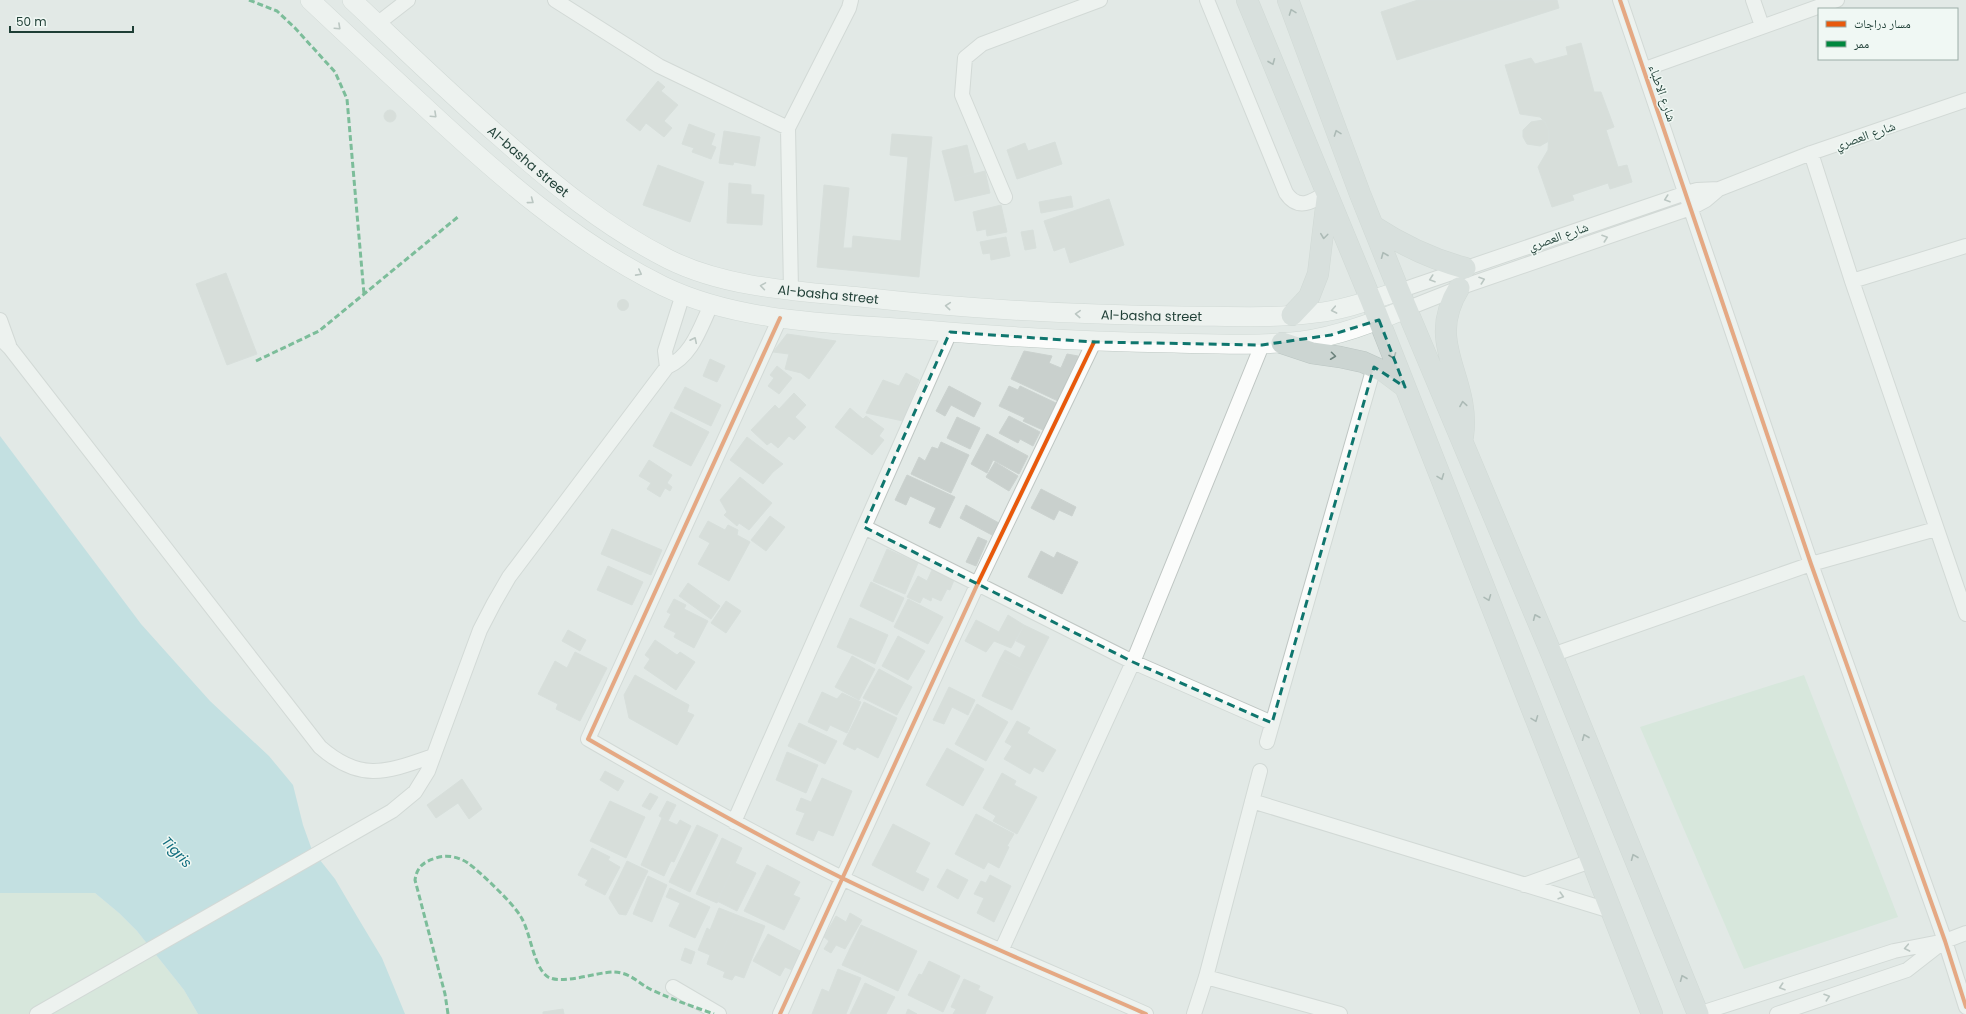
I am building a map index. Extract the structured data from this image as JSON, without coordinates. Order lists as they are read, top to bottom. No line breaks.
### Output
{"streets":{"main road":["Al-basha street"],"street":["شارع الاطباء","شارع العصري"]},"crossings":[["شارع الاطباء","شارع العصري"],["شارع العصري","Al-basha street"]],"water":["Tigris"],"legend":["مسار دراجات","ممر"],"scale_bar":"50 m"}
